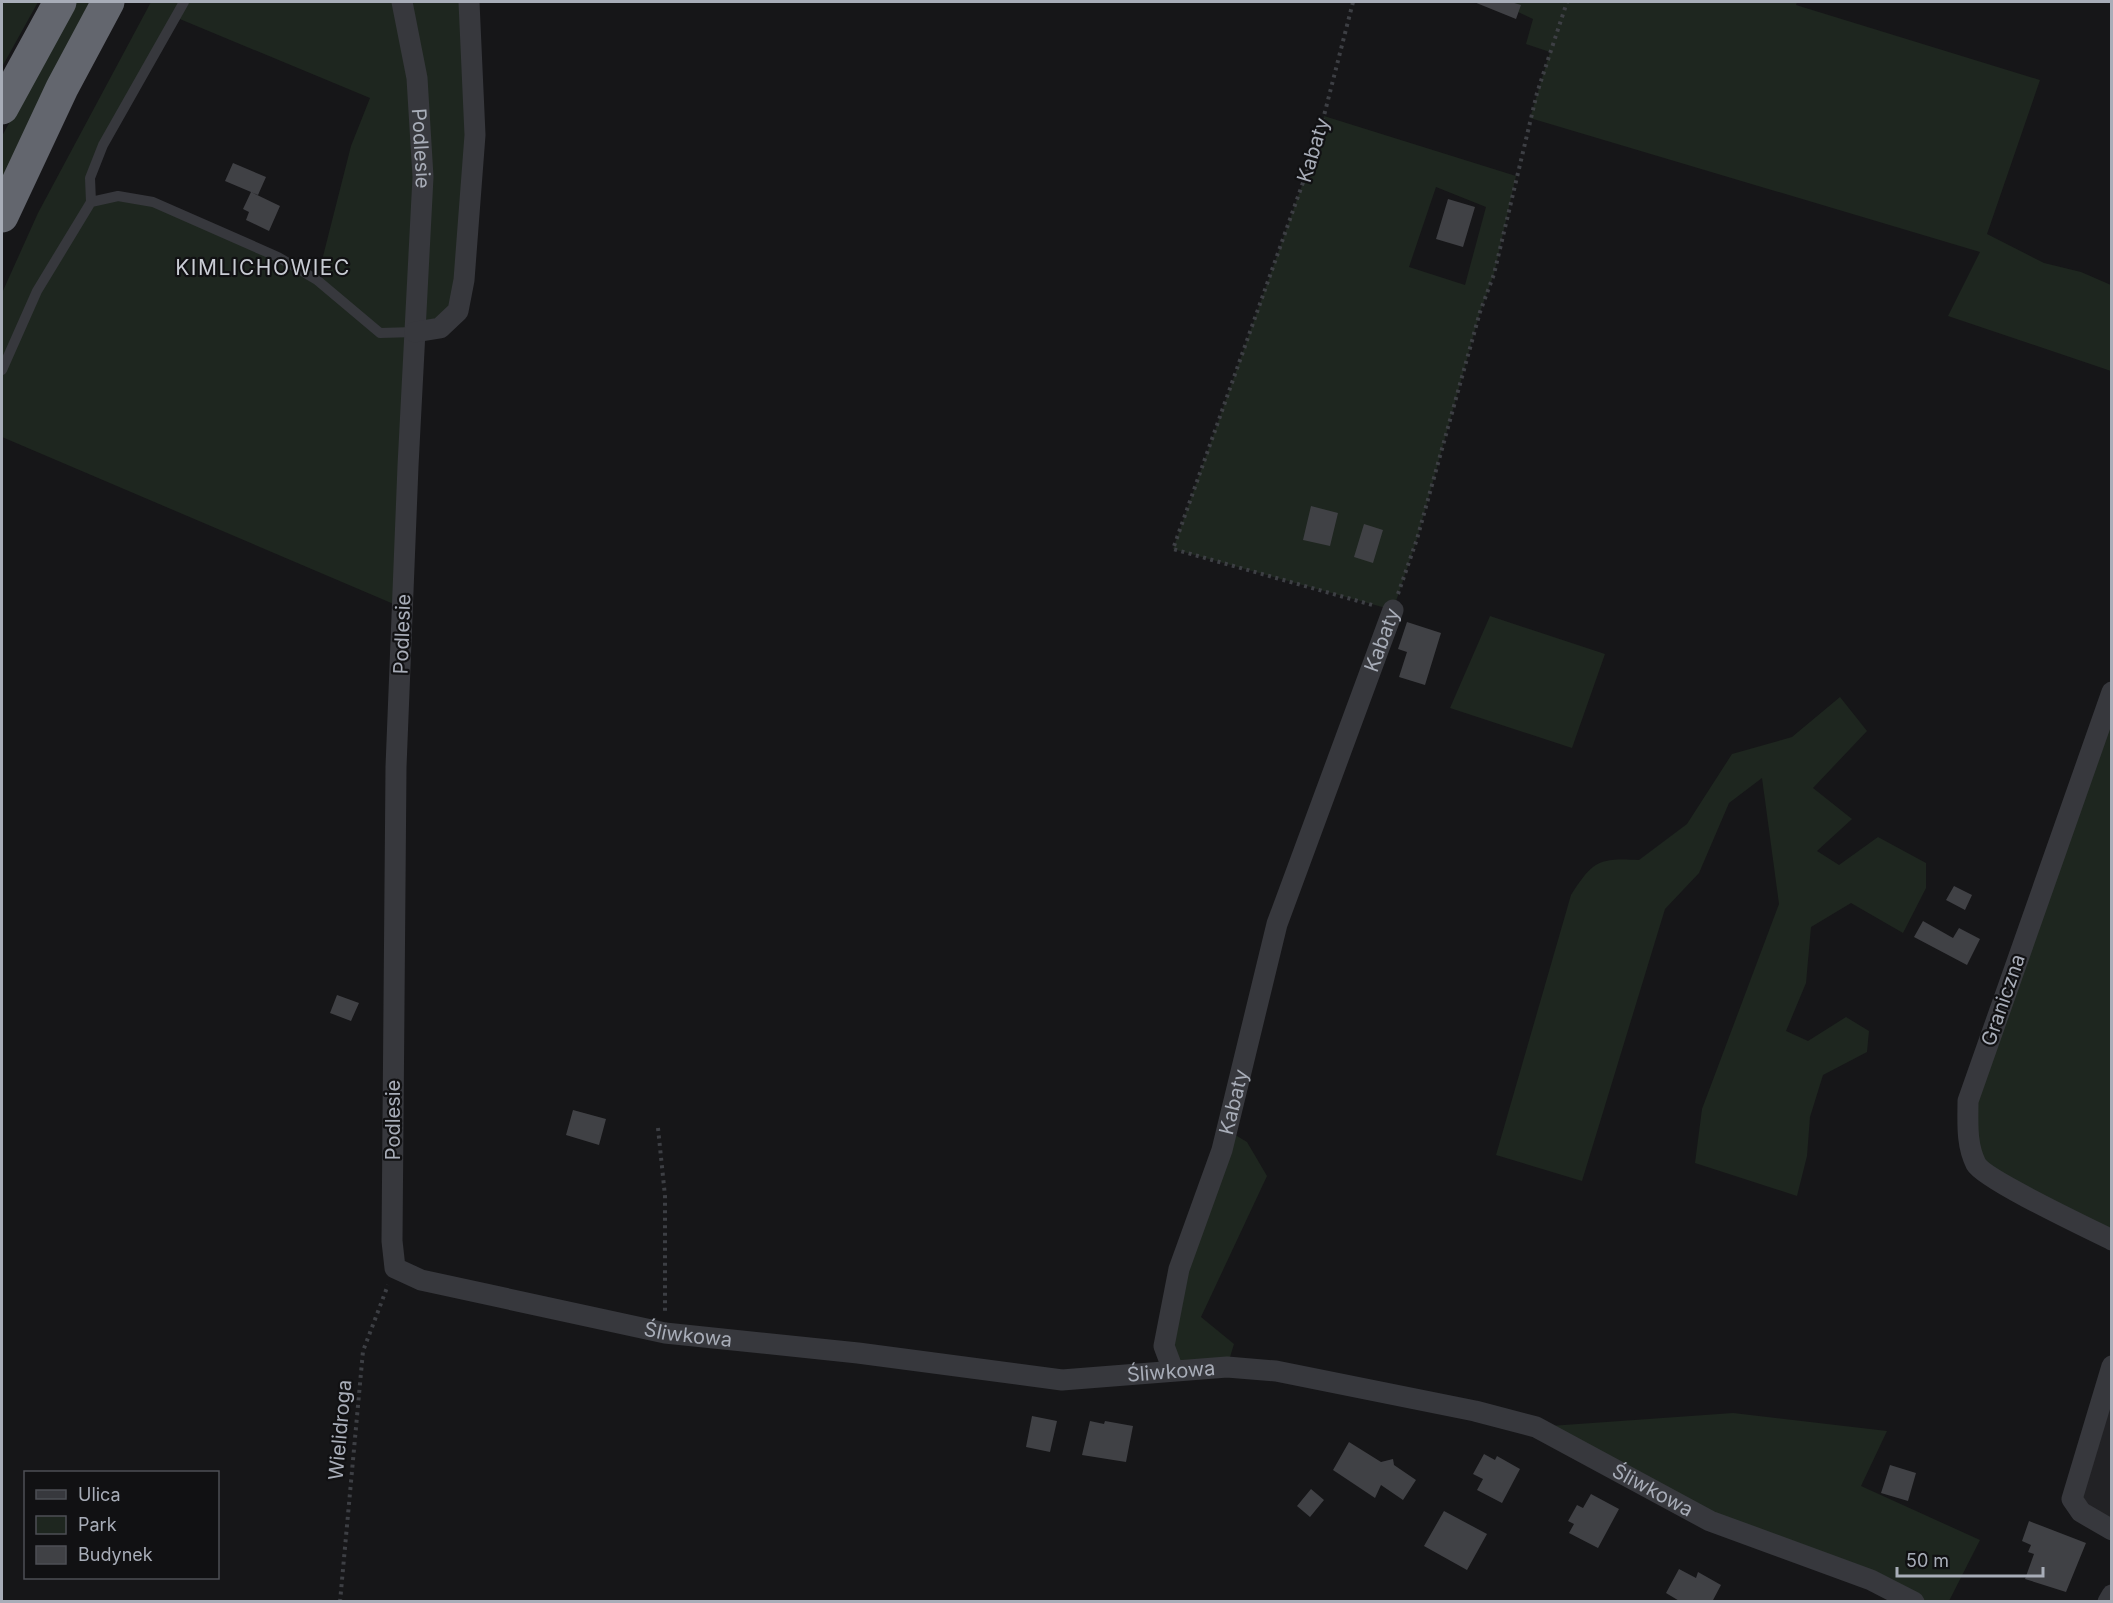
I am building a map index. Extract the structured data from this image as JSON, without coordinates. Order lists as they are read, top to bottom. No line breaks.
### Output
{"streets":{"street":["Podlesie","Kabaty","Graniczna","Śliwkowa"],"path":["Wielidroga"]},"crossings":[["Podlesie","Śliwkowa"],["Podlesie","Wielidroga"],["Kabaty","Śliwkowa"],["Śliwkowa","Wielidroga"]],"districts":["KIMLICHOWIEC"],"legend":["Ulica","Park","Budynek"],"scale_bar":"50 m"}
